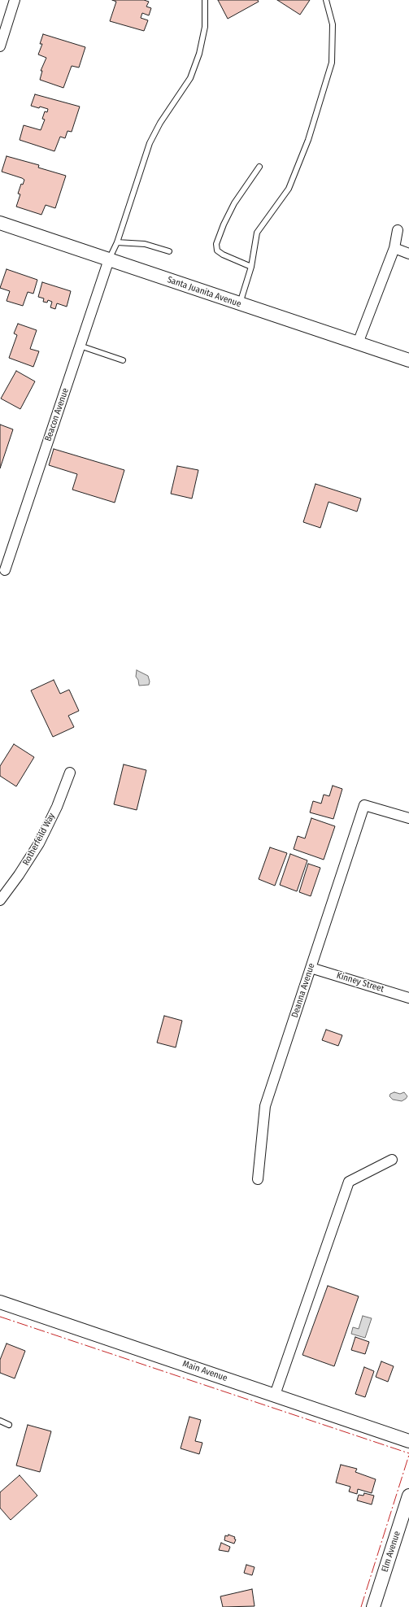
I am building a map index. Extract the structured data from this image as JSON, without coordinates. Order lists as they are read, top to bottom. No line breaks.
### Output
{"streets":{"street":["Santa Juanita Avenue","Beacon Avenue","Rotherfeild Way","Kinney Street","Deanna Avenue","Main Avenue","Elm Avenue"]},"crossings":[["Santa Juanita Avenue","Beacon Avenue"],["Kinney Street","Deanna Avenue"]]}
